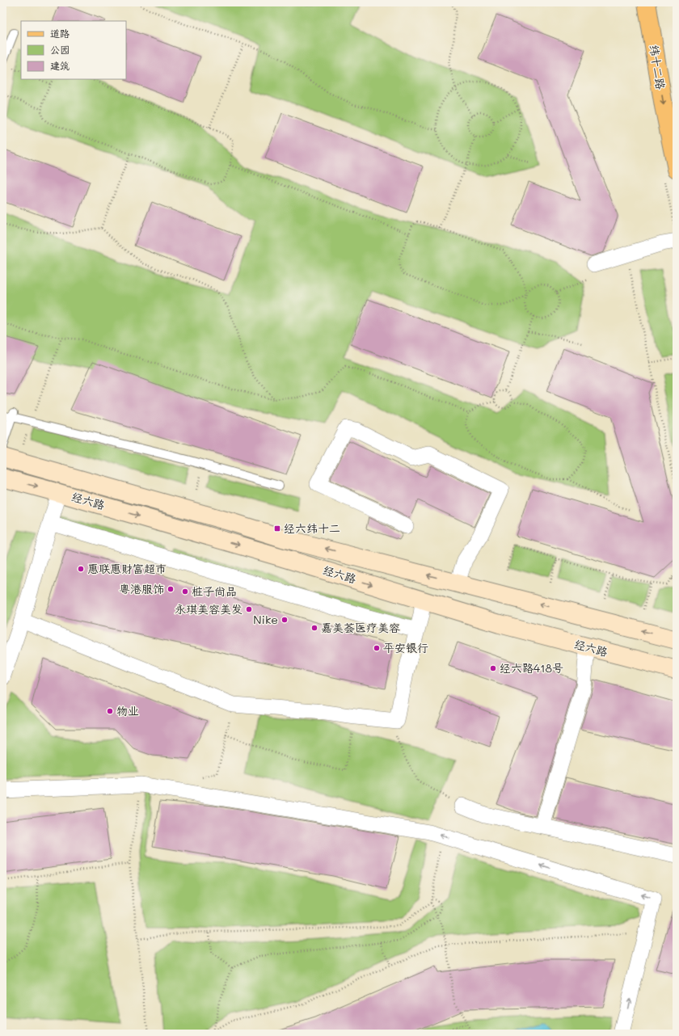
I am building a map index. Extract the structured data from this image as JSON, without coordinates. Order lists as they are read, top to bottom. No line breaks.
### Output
{"streets":{"main road":["纬十二路","经六路"]},"one_way":["纬十二路"],"places":{"transit":["经六纬十二"],"other":["惠联惠财富超市","粤港服饰","桩子尚品","永琪美容美发","Nike","嘉美荟医疗美容","平安银行","经六路418号","物业"]},"legend":["道路","公园","建筑"]}
